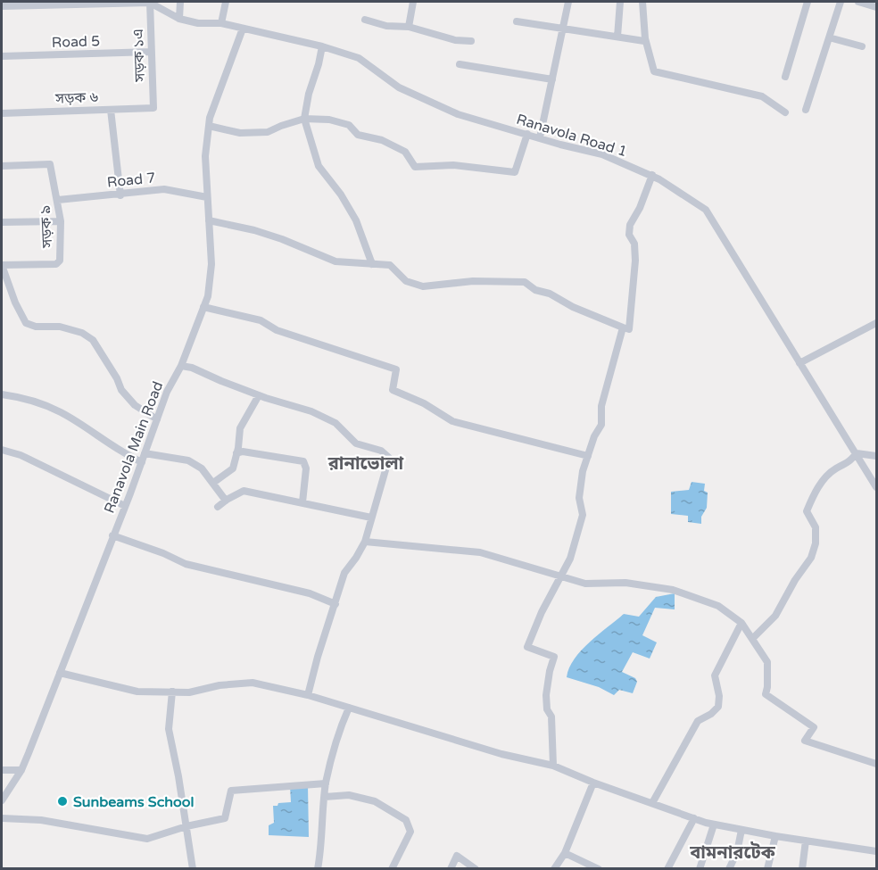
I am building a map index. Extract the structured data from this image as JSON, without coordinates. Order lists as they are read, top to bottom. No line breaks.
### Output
{"streets":{"street":["Road 5","সড়ক ১এ","সড়ক ৬","Ranavola Road 1","Road 7","সড়ক ৯","Ranavola Main Road"]},"crossings":[["Road 5","সড়ক ১এ"],["সড়ক ১এ","সড়ক ৬"],["সড়ক ১এ","Ranavola Road 1"],["Ranavola Road 1","Ranavola Main Road"],["Road 7","সড়ক ৯"],["Road 7","Ranavola Main Road"]],"districts":["রানাভোলা","বামনারটেক"],"places":["Sunbeams School"]}
